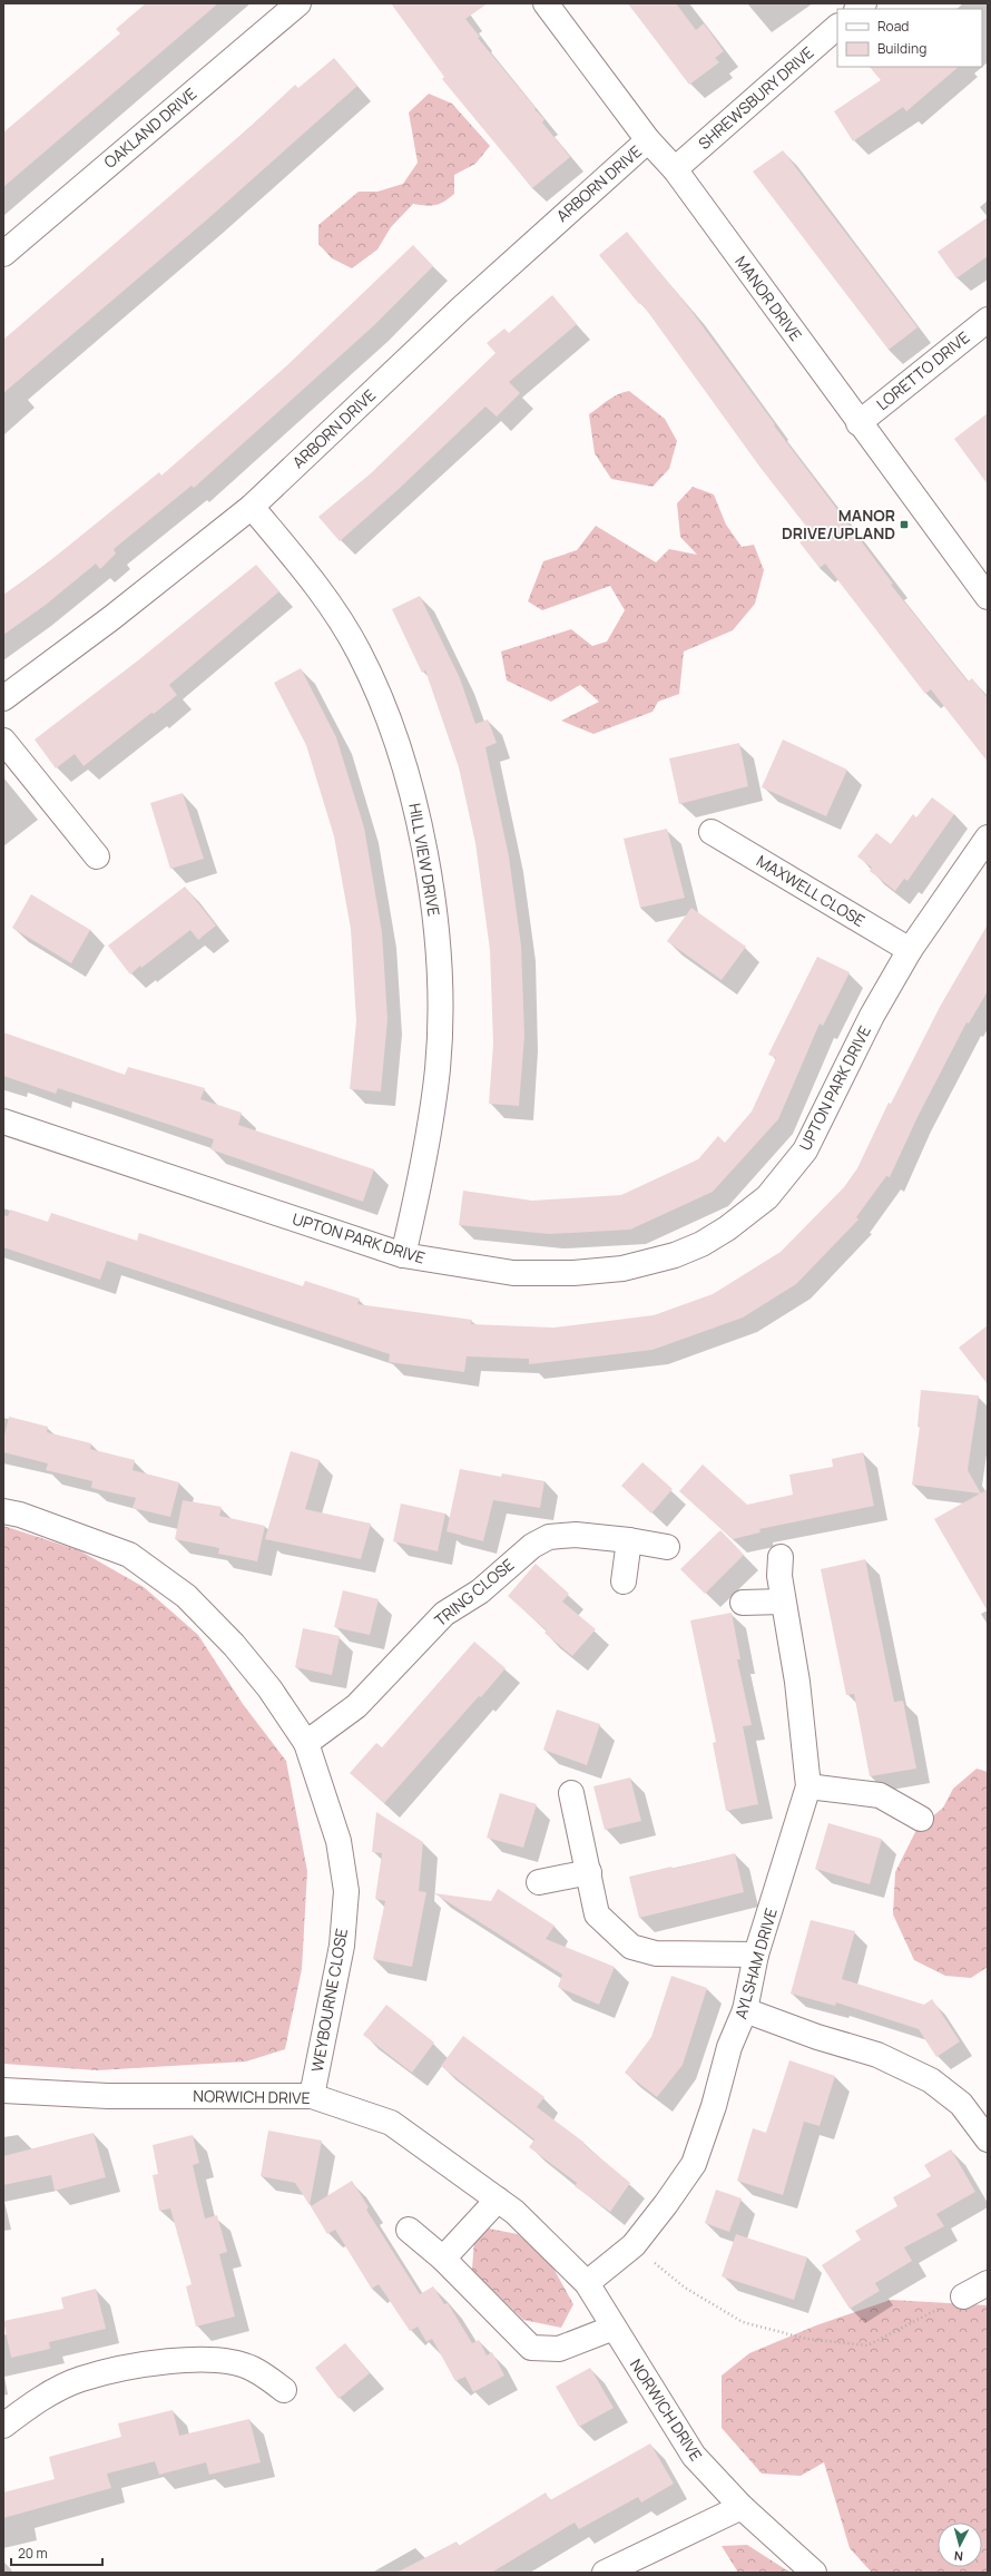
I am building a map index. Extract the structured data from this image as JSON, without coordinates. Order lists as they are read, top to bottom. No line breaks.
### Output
{"streets":{"street":["SHREWSBURY DRIVE","OAKLAND DRIVE","ARBORN DRIVE","MANOR DRIVE","LORETTO DRIVE","HILL VIEW DRIVE","MAXWELL CLOSE","UPTON PARK DRIVE","TRING CLOSE","AYLSHAM DRIVE","WEYBOURNE CLOSE","NORWICH DRIVE"]},"crossings":[["SHREWSBURY DRIVE","MANOR DRIVE"],["ARBORN DRIVE","MANOR DRIVE"],["ARBORN DRIVE","HILL VIEW DRIVE"],["MANOR DRIVE","LORETTO DRIVE"],["HILL VIEW DRIVE","UPTON PARK DRIVE"],["MAXWELL CLOSE","UPTON PARK DRIVE"],["TRING CLOSE","WEYBOURNE CLOSE"],["AYLSHAM DRIVE","NORWICH DRIVE"],["WEYBOURNE CLOSE","NORWICH DRIVE"]],"places":{"transit":["MANOR DRIVE/UPLAND"]},"legend":["Road","Building"],"scale_bar":"20 m","north":"bottom"}
